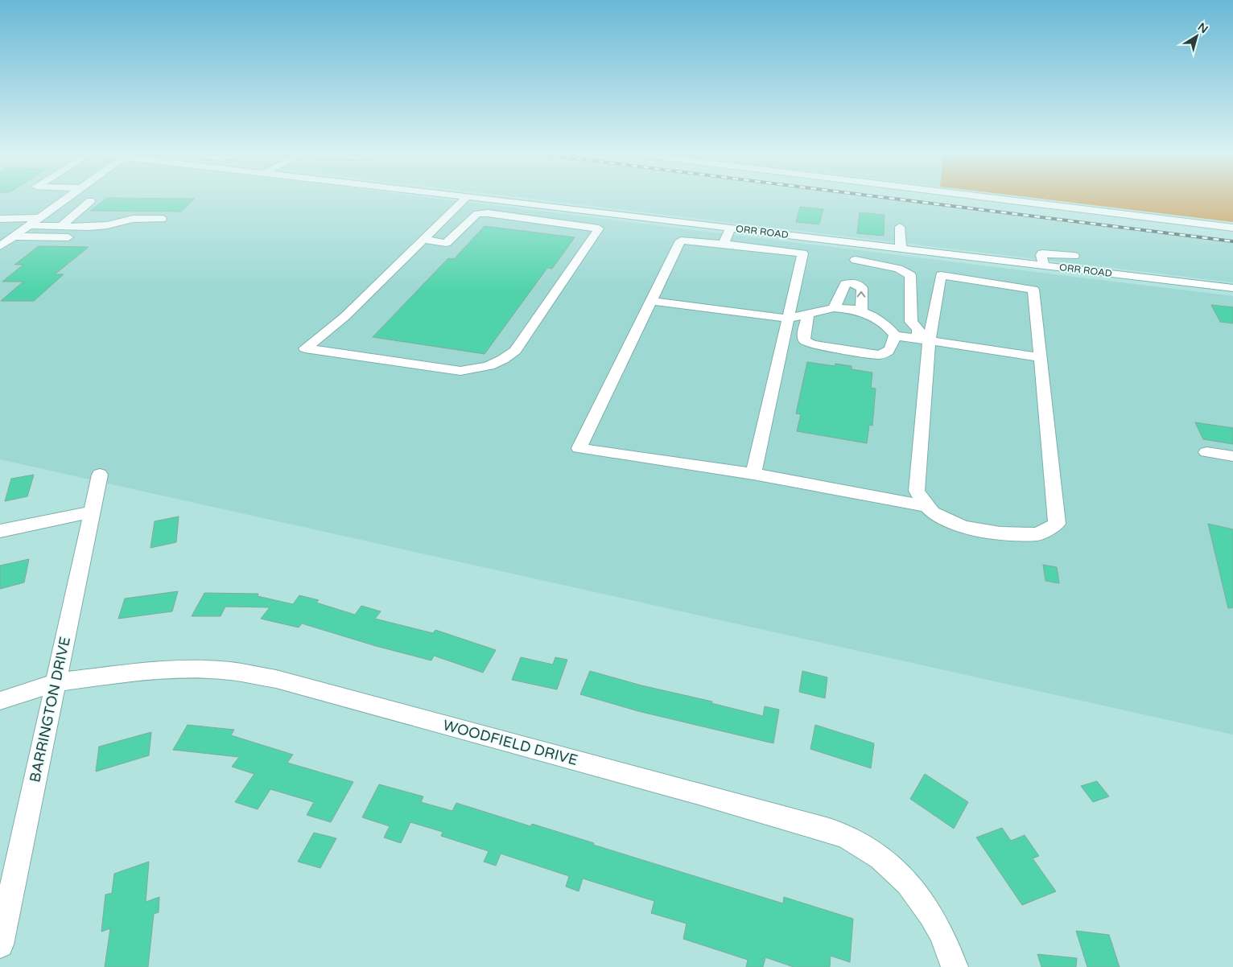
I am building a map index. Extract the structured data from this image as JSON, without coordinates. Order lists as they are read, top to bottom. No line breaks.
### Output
{"streets":{"street":["ORR ROAD","BARRINGTON DRIVE","WOODFIELD DRIVE"]},"crossings":[["BARRINGTON DRIVE","WOODFIELD DRIVE"]],"north":"top right"}
